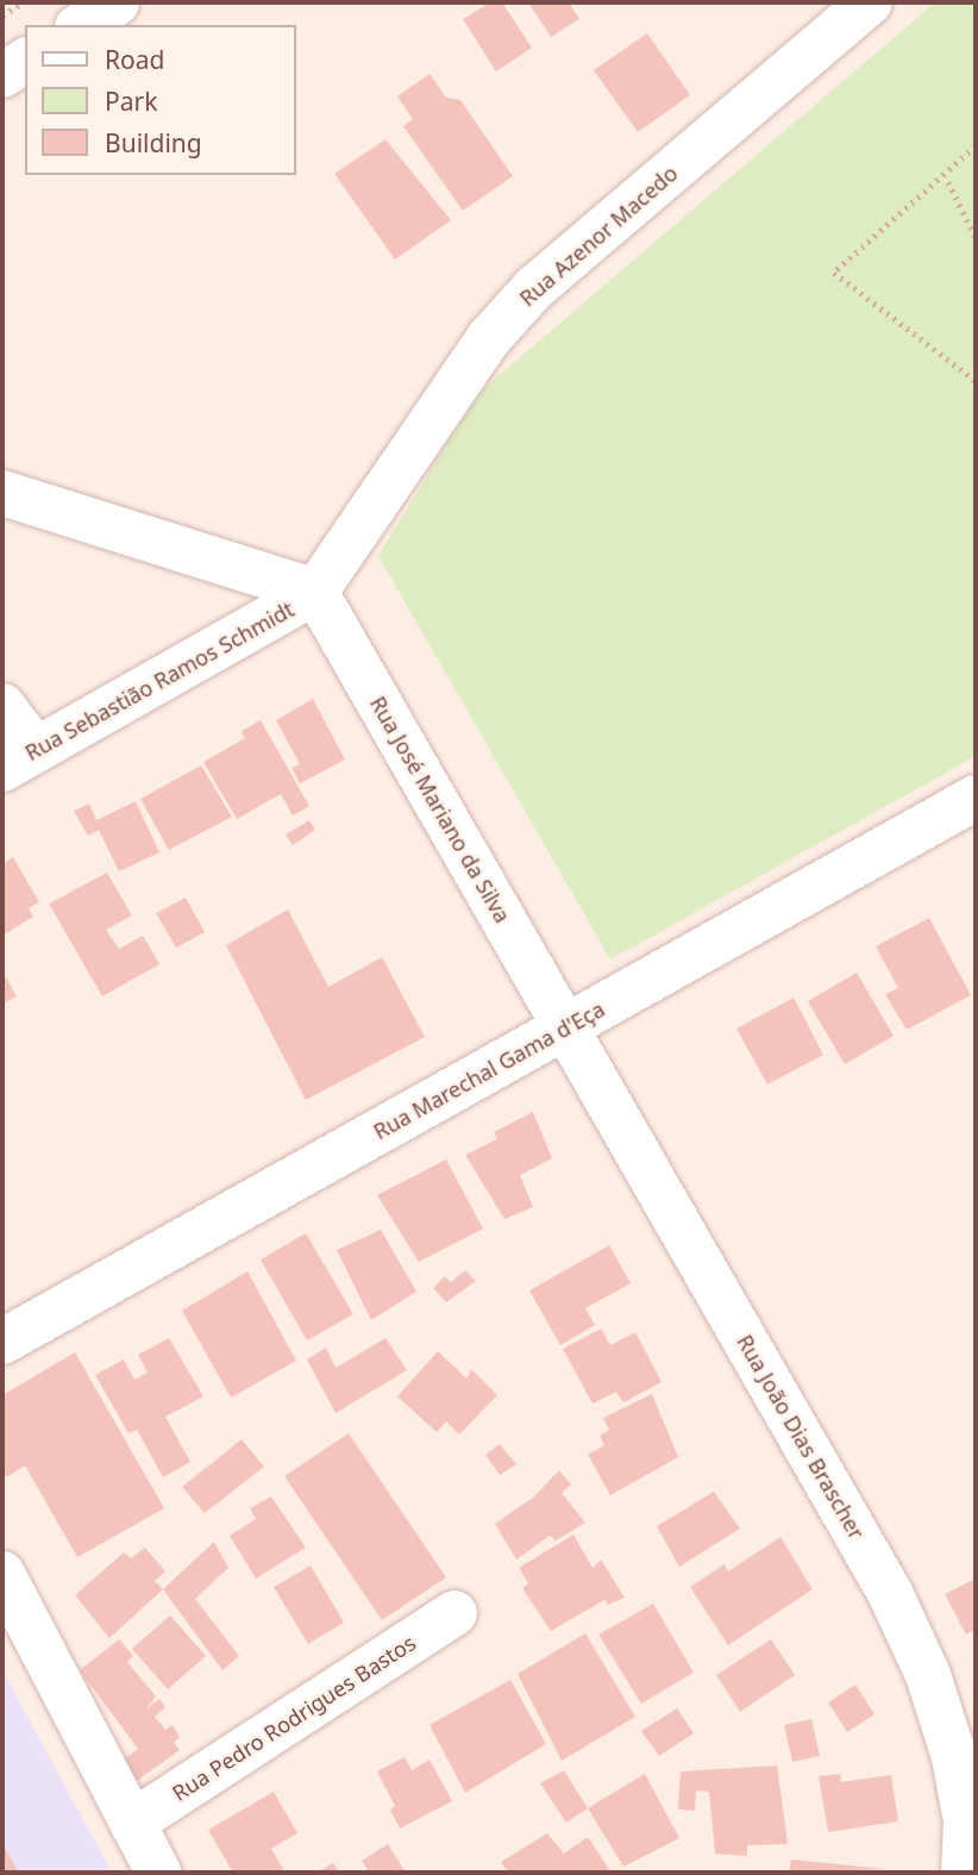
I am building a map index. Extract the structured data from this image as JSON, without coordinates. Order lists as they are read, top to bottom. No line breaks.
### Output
{"streets":{"street":["Rua Azenor Macedo","Rua Sebastião Ramos Schmidt","Rua José Mariano da Silva","Rua Marechal Gama d'Eça","Rua João Dias Brascher","Rua Pedro Rodrigues Bastos"]},"crossings":[["Rua Azenor Macedo","Rua Sebastião Ramos Schmidt"],["Rua Azenor Macedo","Rua José Mariano da Silva"],["Rua Sebastião Ramos Schmidt","Rua José Mariano da Silva"],["Rua José Mariano da Silva","Rua Marechal Gama d'Eça"],["Rua José Mariano da Silva","Rua João Dias Brascher"],["Rua Marechal Gama d'Eça","Rua João Dias Brascher"]],"legend":["Road","Park","Building"]}
